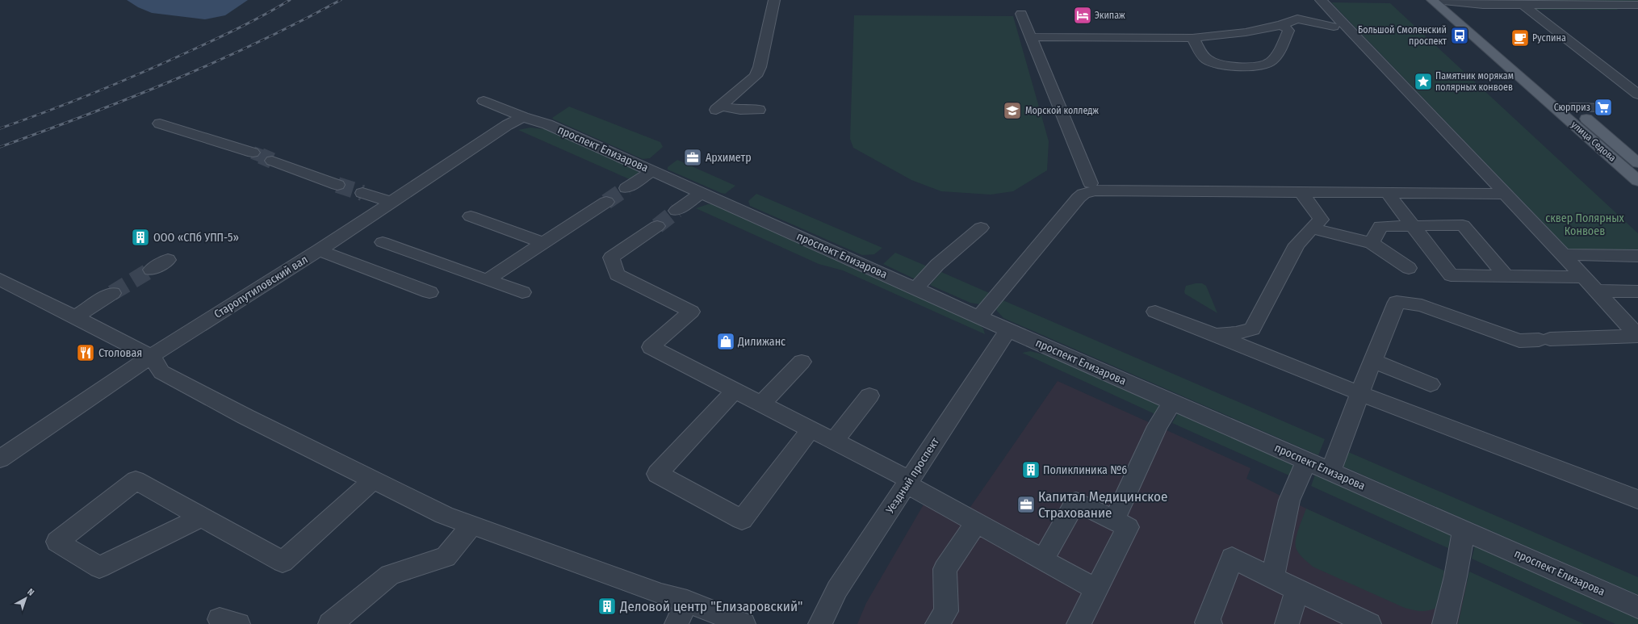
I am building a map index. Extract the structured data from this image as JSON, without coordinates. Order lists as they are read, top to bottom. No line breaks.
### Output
{"streets":{"main road":["улица Седова"],"street":["проспект Елизарова","Старопутиловский вал","Уездный проспект"]},"crossings":[["проспект Елизарова","Старопутиловский вал"],["проспект Елизарова","Уездный проспект"]],"parks":["сквер Полярных Конвоев"],"places":{"hotel":["Экипаж"],"bus stop":["Большой Смоленский проспект"],"cafe":["Руспина"],"place":["Памятник морякам полярных конвоев"],"supermarket":["Сюрприз"],"school or university":["Морской колледж"],"office":["Архиметр","Капитал Медицинское Страхование"],"building":["ООО «СПб УПП-5»","Поликлиника №6","Деловой центр \"Елизаровский\""],"shop":["Дилижанс"],"restaurant":["Столовая"]},"north":"top right"}
